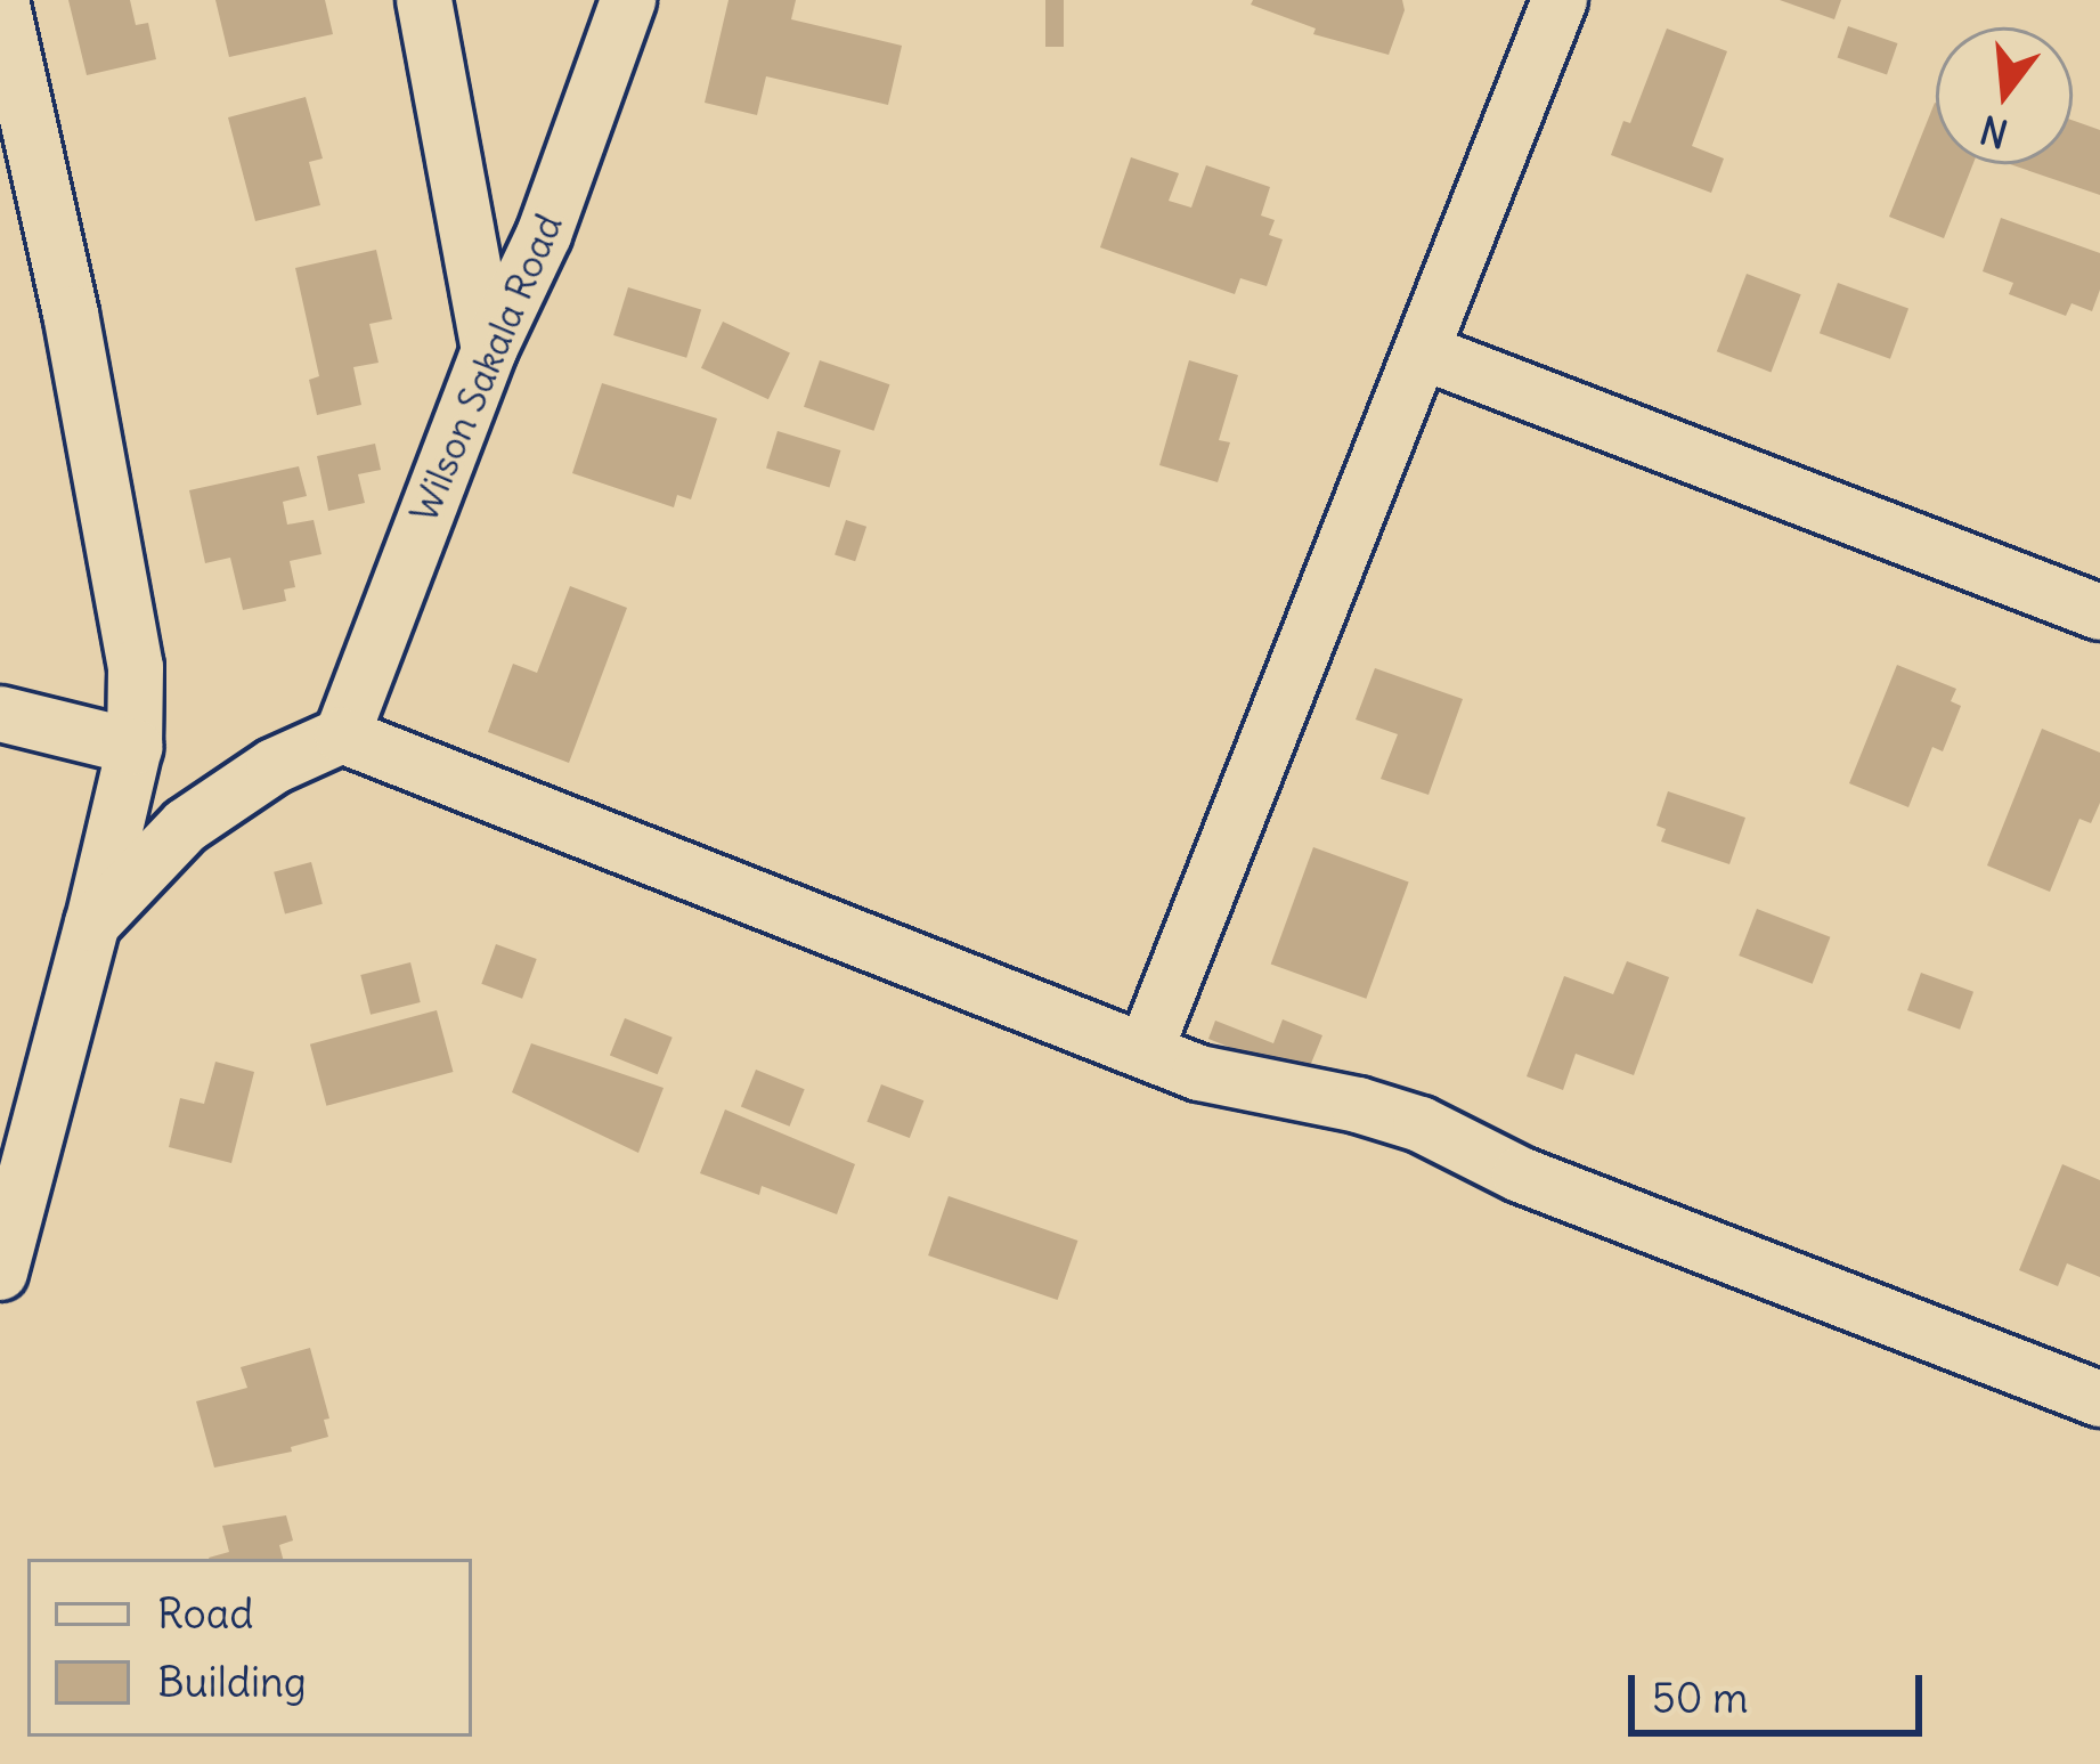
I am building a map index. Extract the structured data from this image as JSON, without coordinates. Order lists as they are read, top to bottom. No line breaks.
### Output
{"streets":{"street":["Wilson Sakala Road"]},"legend":["Road","Building"],"scale_bar":"50 m","north":"bottom"}
